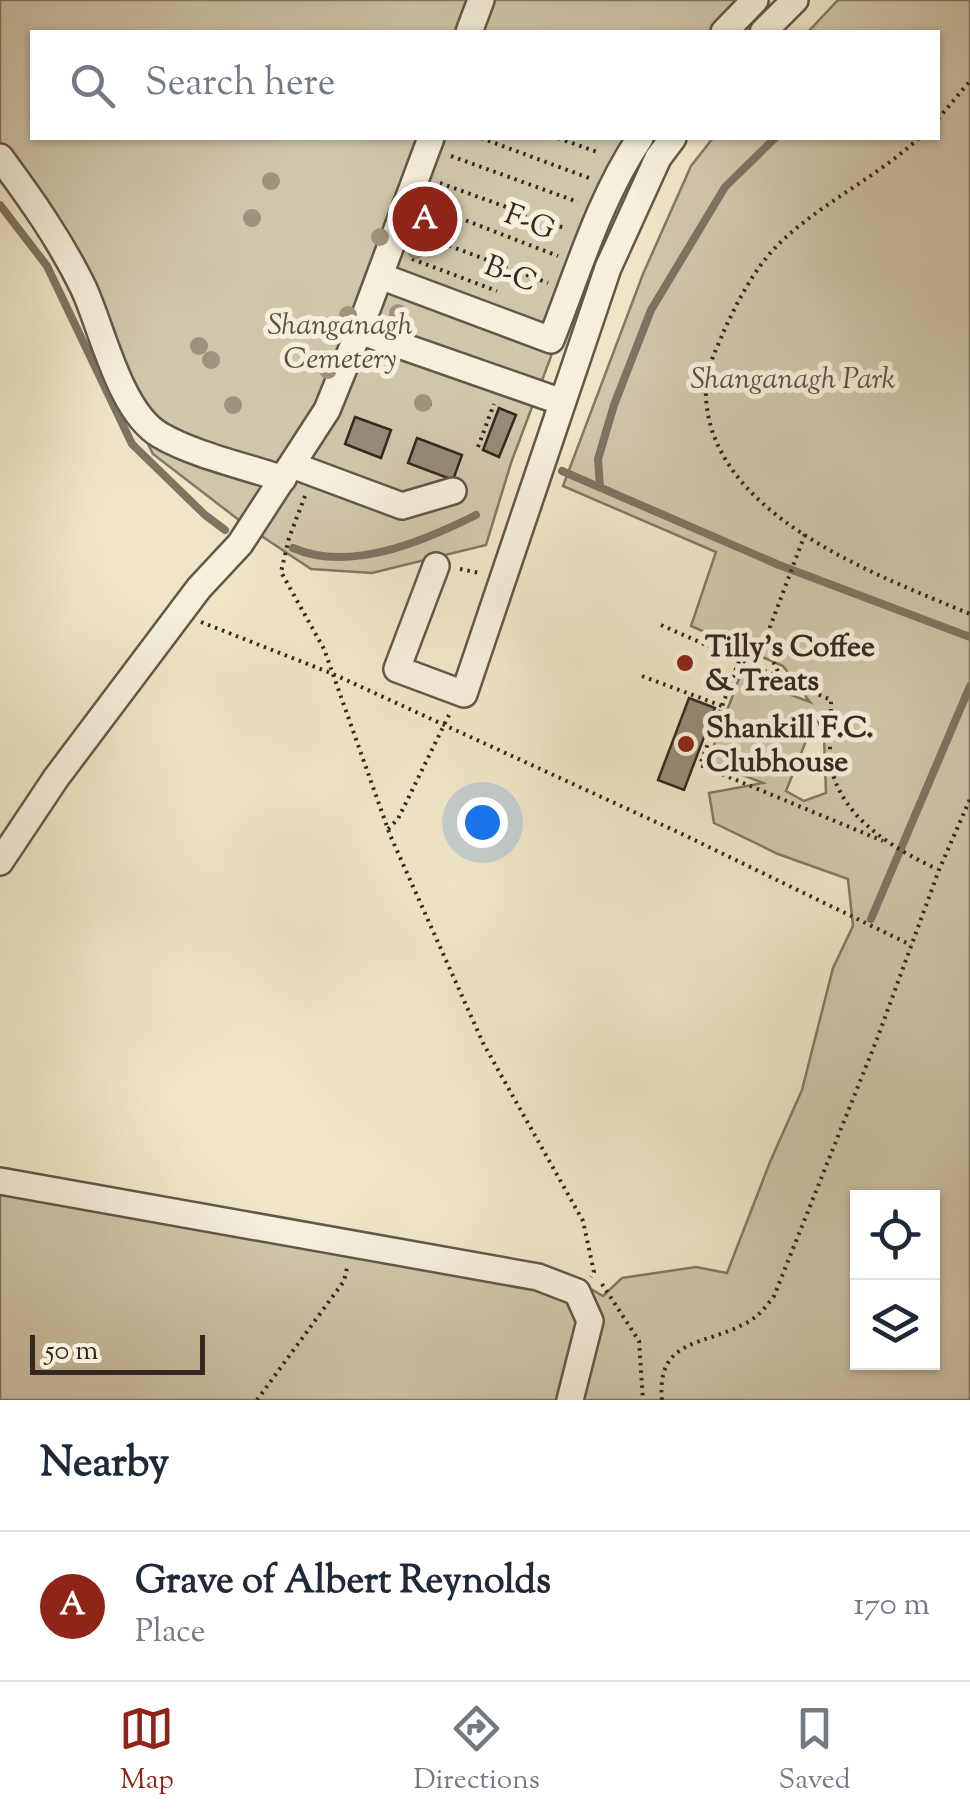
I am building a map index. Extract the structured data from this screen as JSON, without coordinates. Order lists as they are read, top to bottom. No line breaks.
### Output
{"streets":{"path":["F-G","B-C"]},"parks":["Shanganagh Cemetery","Shanganagh Park"],"places":["Tilly's Coffee & Treats","Shankill F.C. Clubhouse"],"scale_bar":"50 m","page":{"search":"Search here","pins":"A","scale":"50 m","heading":"Nearby","list":[{"mark":"A","name":"Grave of Albert Reynolds","note":"Place","value":"170 m"}],"nav":["Map","Directions","Saved"]}}
